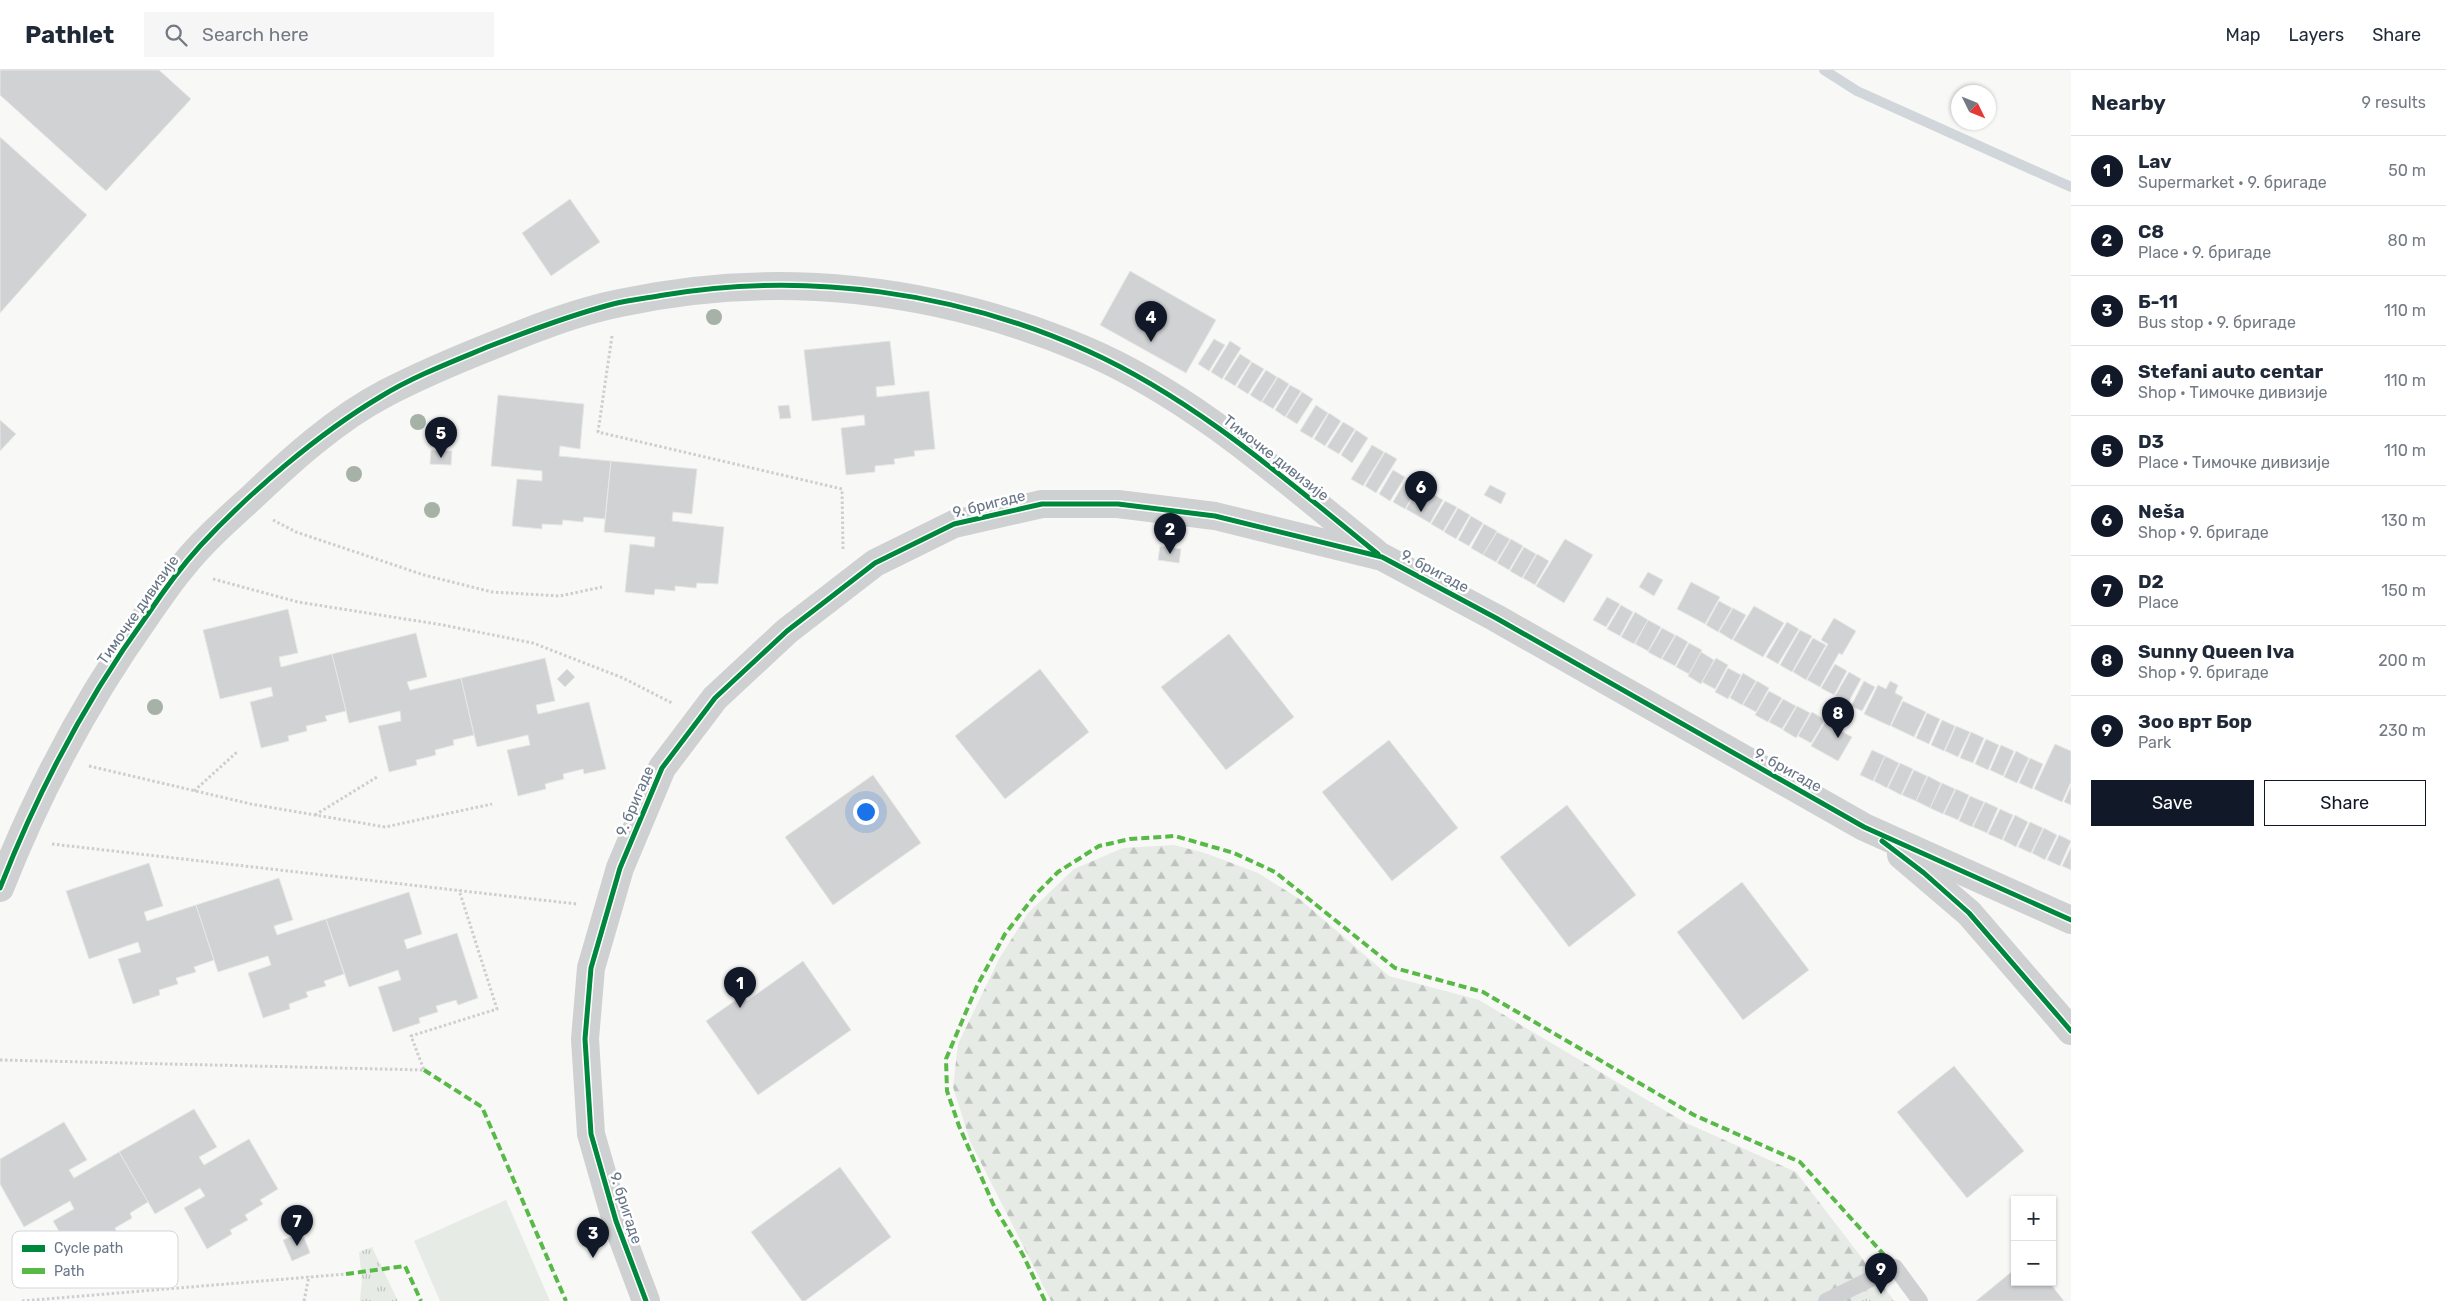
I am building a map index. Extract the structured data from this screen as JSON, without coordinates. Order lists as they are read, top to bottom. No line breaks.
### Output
{"streets":{"street":["Тимочке дивизије","9. бригаде"]},"crossings":[["Тимочке дивизије","9. бригаде"]],"legend":["Cycle path","Path"],"north":"bottom right","page":{"header":"Pathlet","search":"Search here","nav":["Map","Layers","Share"],"heading":["Nearby","9 results"],"list":[{"mark":"1","name":"Lav","note":"Supermarket · 9. бригаде","value":"50 m"},{"mark":"2","name":"C8","note":"Place · 9. бригаде","value":"80 m"},{"mark":"3","name":"Б-11","note":"Bus stop · 9. бригаде","value":"110 m"},{"mark":"4","name":"Stefani auto centar","note":"Shop · Тимочке дивизије","value":"110 m"},{"mark":"5","name":"D3","note":"Place · Тимочке дивизије","value":"110 m"},{"mark":"6","name":"Neša","note":"Shop · 9. бригаде","value":"130 m"},{"mark":"7","name":"D2","note":"Place","value":"150 m"},{"mark":"8","name":"Sunny Queen Iva","note":"Shop · 9. бригаде","value":"200 m"},{"mark":"9","name":"Зоо врт Бор","note":"Park","value":"230 m"}],"pins":["4","5","6","2","8","1","7","3","9"],"buttons":["Save","Share"],"map_buttons":["+","−"]}}
